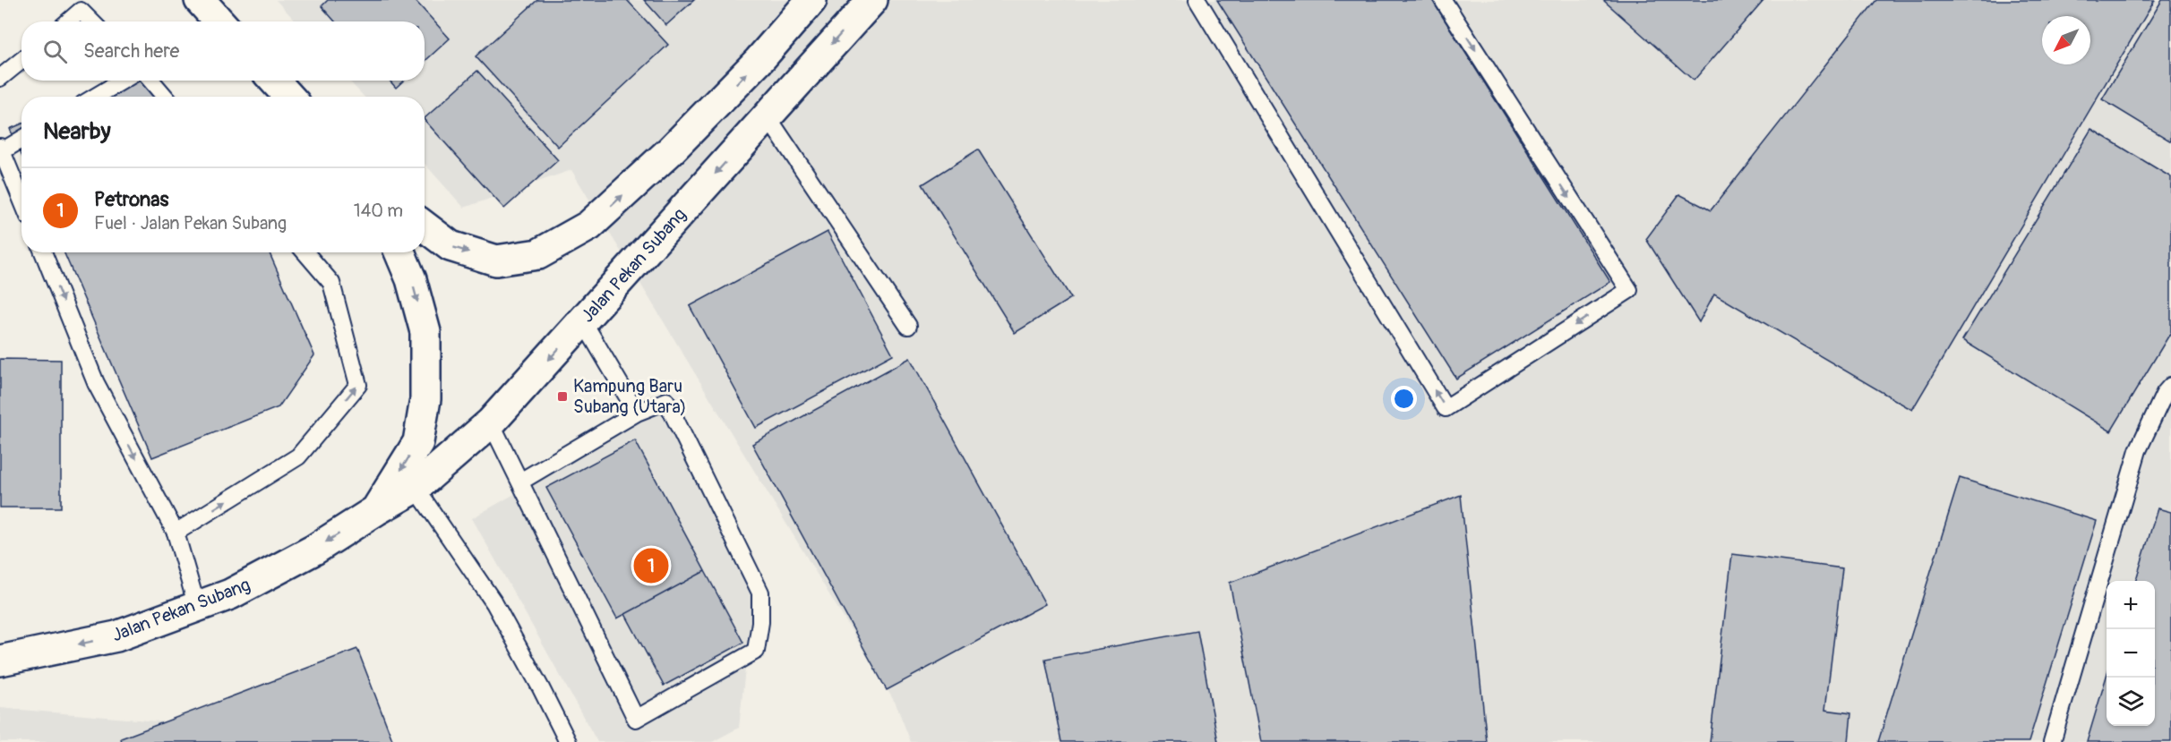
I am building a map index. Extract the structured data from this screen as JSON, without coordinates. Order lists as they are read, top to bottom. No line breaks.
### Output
{"streets":{"main road":["Jalan Pekan Subang"]},"one_way":["Jalan Pekan Subang"],"places":{"transit":["Kampung Baru Subang (Utara)"]},"north":"bottom left","page":{"search":"Search here","heading":"Nearby","list":[{"mark":"1","name":"Petronas","note":"Fuel · Jalan Pekan Subang","value":"140 m"}],"pins":"1","map_buttons":["+","−"]}}
